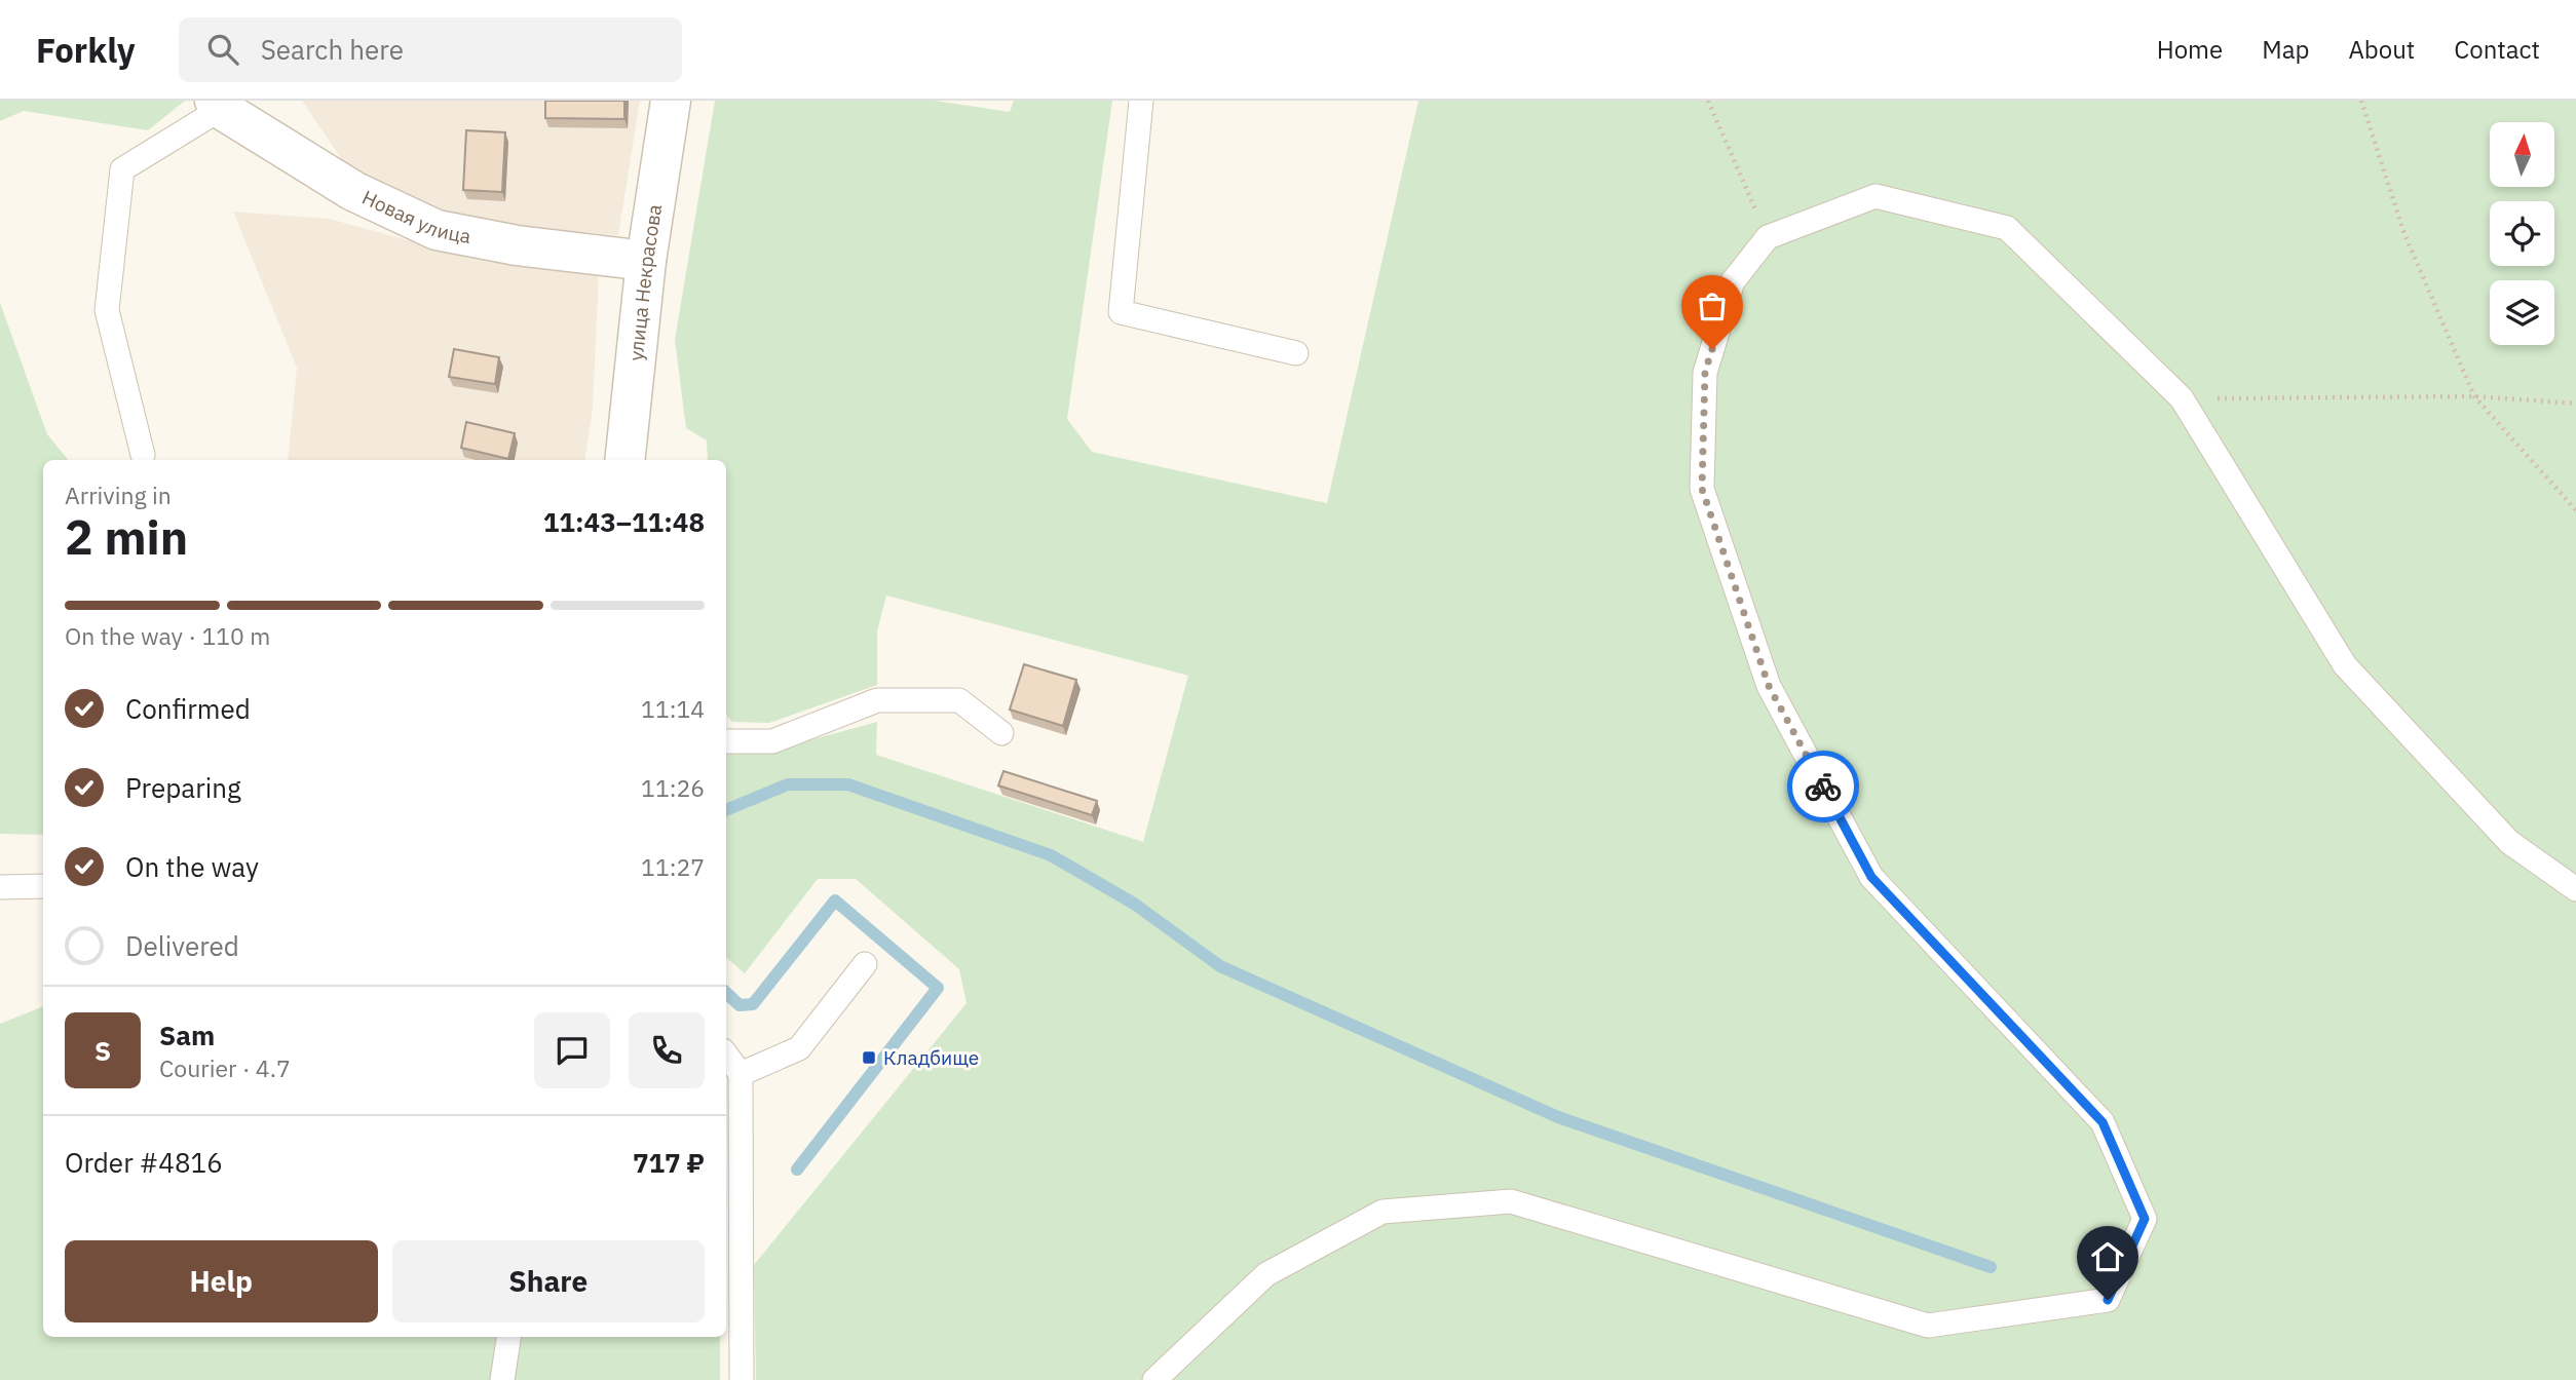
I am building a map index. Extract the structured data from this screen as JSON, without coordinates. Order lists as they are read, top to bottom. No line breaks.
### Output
{"streets":{"street":["Новая улица","улица Некрасова"]},"crossings":[["Новая улица","улица Некрасова"]],"places":{"transit":["Кладбище"]},"north":"top","page":{"header":"Forkly","search":"Search here","nav":["Home","Map","About","Contact"],"heading":["2 min","Arriving in","11:43–11:48"],"panel":["Sam","Courier · 4.7","Order #4816","717 ₽"],"bar":"On the way · 110 m","list":[["Confirmed","11:14"],["Preparing","11:26"],["On the way","11:27"],"Delivered"],"round":"S","buttons":["Help","Share"]}}
